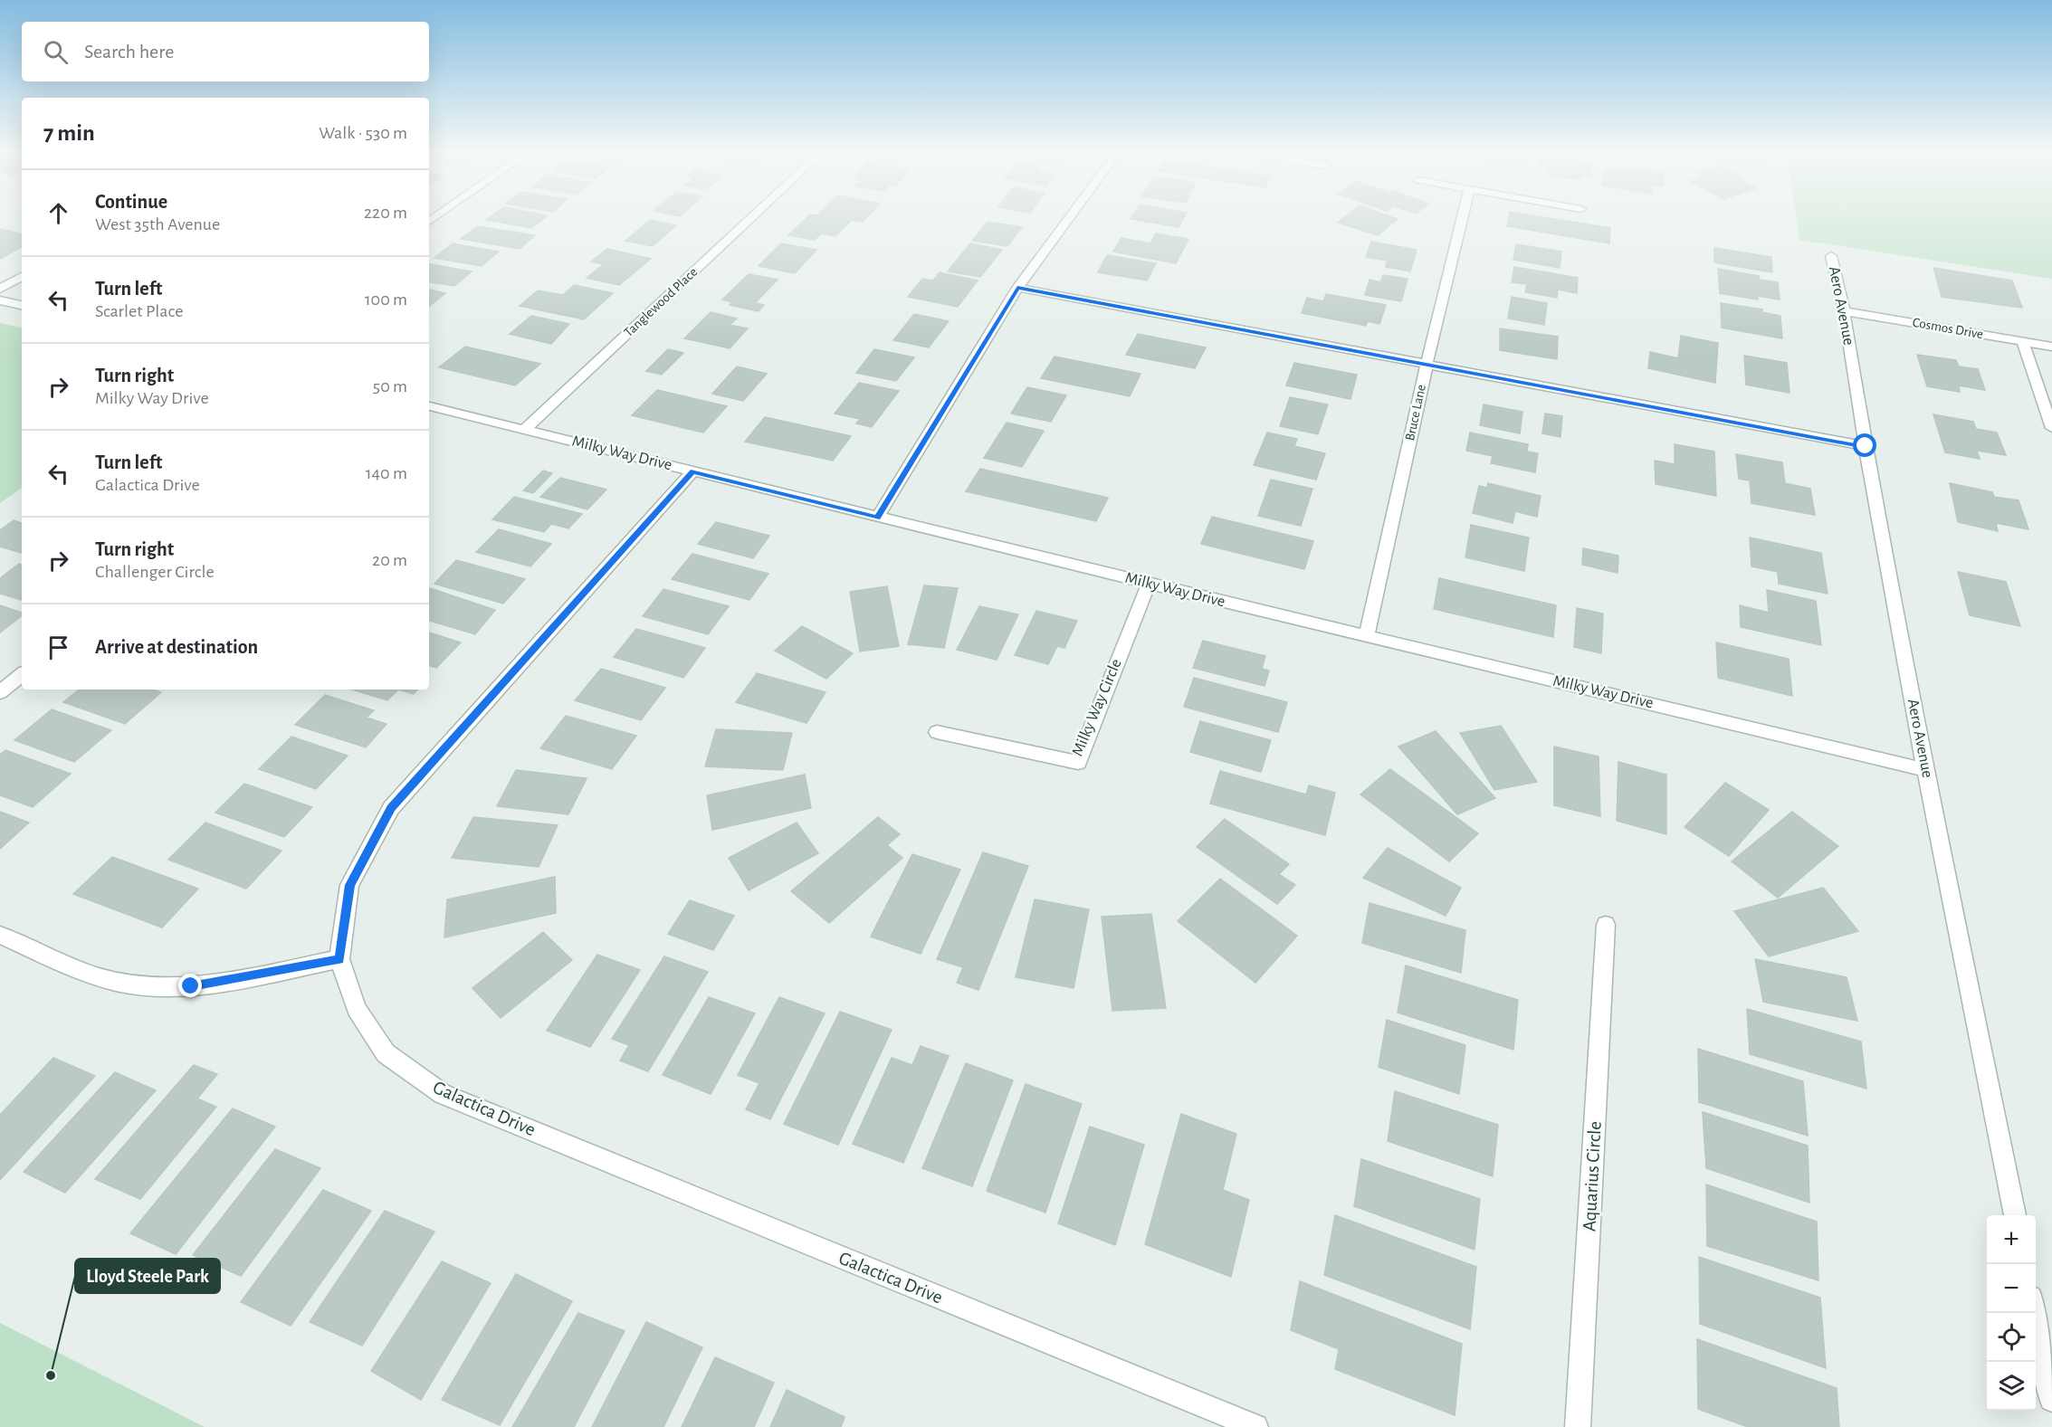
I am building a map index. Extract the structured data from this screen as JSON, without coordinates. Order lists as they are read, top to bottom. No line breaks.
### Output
{"streets":{"street":["Tanglewood Place","Aero Avenue","Cosmos Drive","Bruce Lane","Milky Way Drive","Milky Way Circle","Galactica Drive","Aquarius Circle"]},"crossings":[["Tanglewood Place","Milky Way Drive"],["Aero Avenue","Cosmos Drive"],["Aero Avenue","Milky Way Drive"],["Bruce Lane","Milky Way Drive"],["Milky Way Drive","Milky Way Circle"],["Milky Way Drive","Galactica Drive"]],"places":["Lloyd Steele Park"],"page":{"search":"Search here","heading":["7 min","Walk · 530 m"],"list":[["Continue","West 35th Avenue","220 m"],["Turn left","Scarlet Place","100 m"],["Turn right","Milky Way Drive","50 m"],["Turn left","Galactica Drive","140 m"],["Turn right","Challenger Circle","20 m"],"Arrive at destination"],"map_buttons":["+","−"]}}
